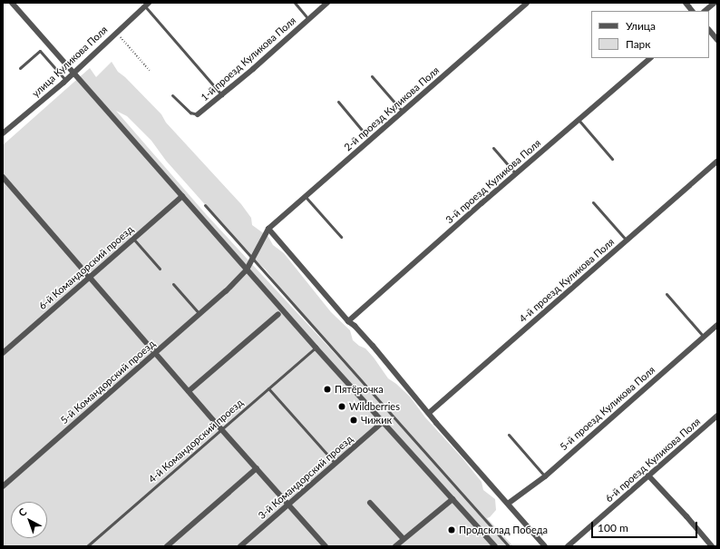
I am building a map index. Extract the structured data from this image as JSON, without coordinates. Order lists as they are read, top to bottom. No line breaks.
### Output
{"streets":{"street":["1-й проезд Куликова Поля","улица Куликова Поля","2-й проезд Куликова Поля","3-й проезд Куликова Поля","6-й Командорский проезд","4-й проезд Куликова Поля","5-й Командорский проезд","5-й проезд Куликова Поля","6-й проезд Куликова Поля","3-й Командорский проезд"],"lane":["4-й Командорский проезд"]},"crossings":[["2-й проезд Куликова Поля","5-й Командорский проезд"]],"places":["Пятёрочка","Wildberries","Чижик","Продсклад Победа"],"legend":["Улица","Парк"],"scale_bar":"100 m","north":"top left"}
